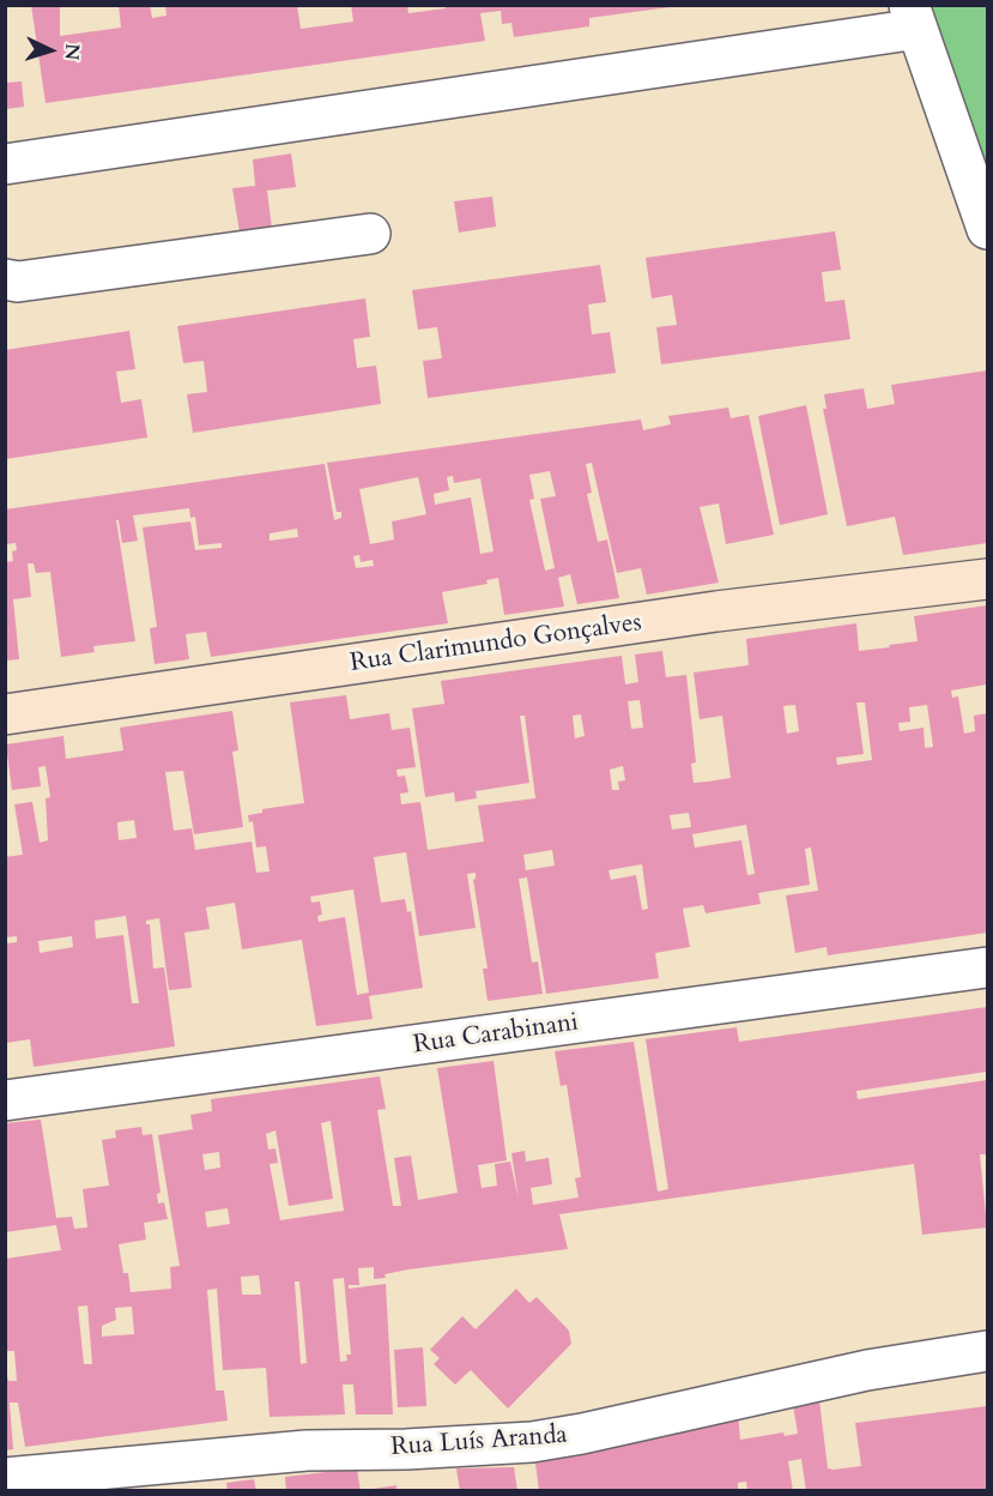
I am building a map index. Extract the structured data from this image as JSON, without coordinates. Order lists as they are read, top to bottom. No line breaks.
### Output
{"streets":{"street":["Rua Clarimundo Gonçalves","Rua Carabinani","Rua Luís Aranda"]},"north":"right"}
